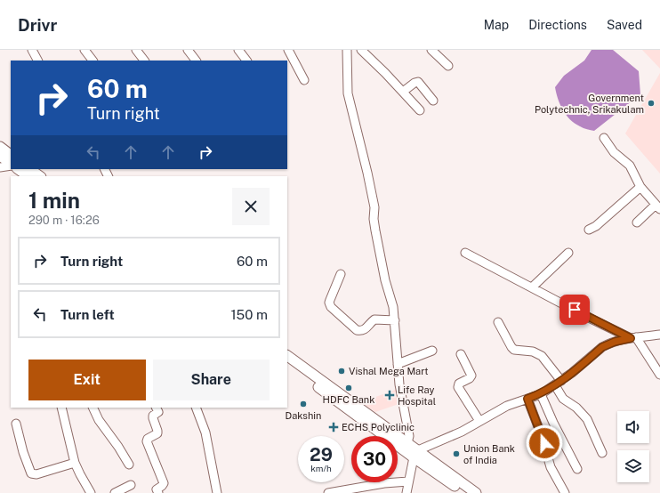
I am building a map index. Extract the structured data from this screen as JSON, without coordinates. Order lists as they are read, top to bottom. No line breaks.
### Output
{"places":{"other":["Government Polytechnic, Srikakulam","Vishal Mega Mart","HDFC Bank","Dakshin","Union Bank of India"],"health":["Life Ray Hospital","ECHS Polyclinic"]},"page":{"header":"Drivr","nav":["Map","Directions","Saved"],"turn":["60 m","Turn right"],"heading":["1 min","290 m · 16:26"],"list":[{"name":"Turn right","value":"60 m"},{"name":"Turn left","value":"150 m"}],"buttons":["Exit","Share"],"speed":"29 km/h","limit":"30"}}
